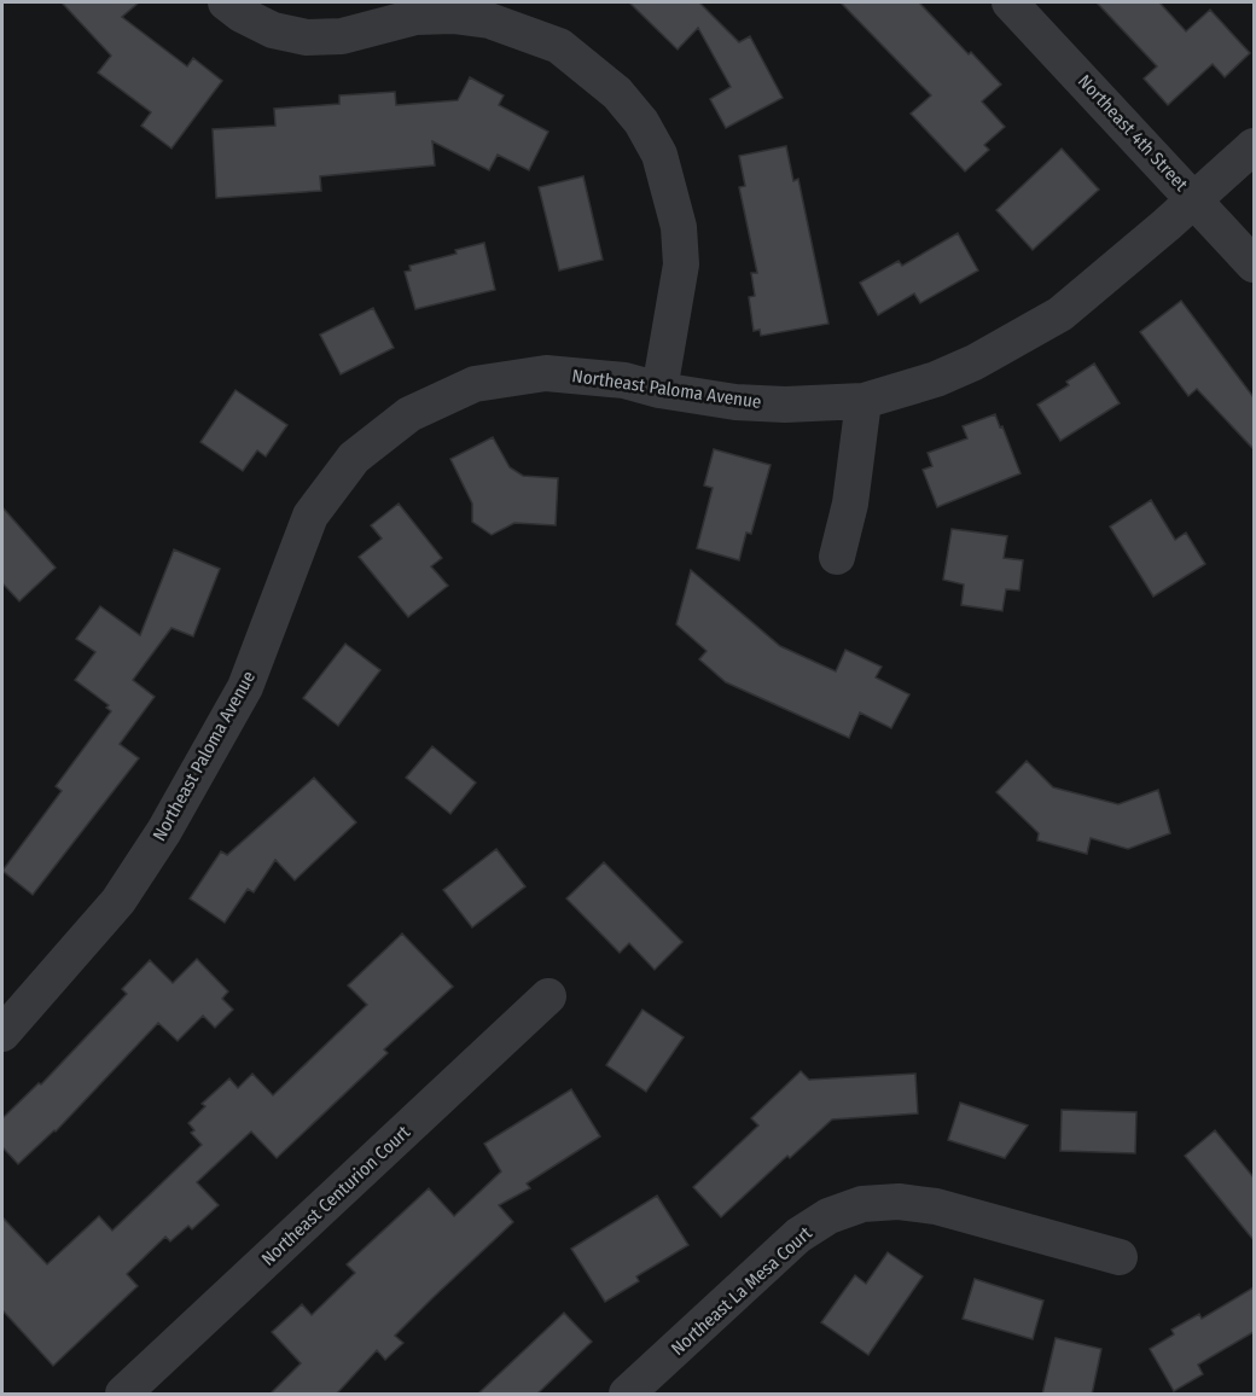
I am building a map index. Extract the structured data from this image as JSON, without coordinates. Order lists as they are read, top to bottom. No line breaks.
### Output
{"streets":{"street":["Northeast 4th Street","Northeast Paloma Avenue","Northeast Centurion Court","Northeast La Mesa Court"]},"crossings":[["Northeast 4th Street","Northeast Paloma Avenue"]]}
